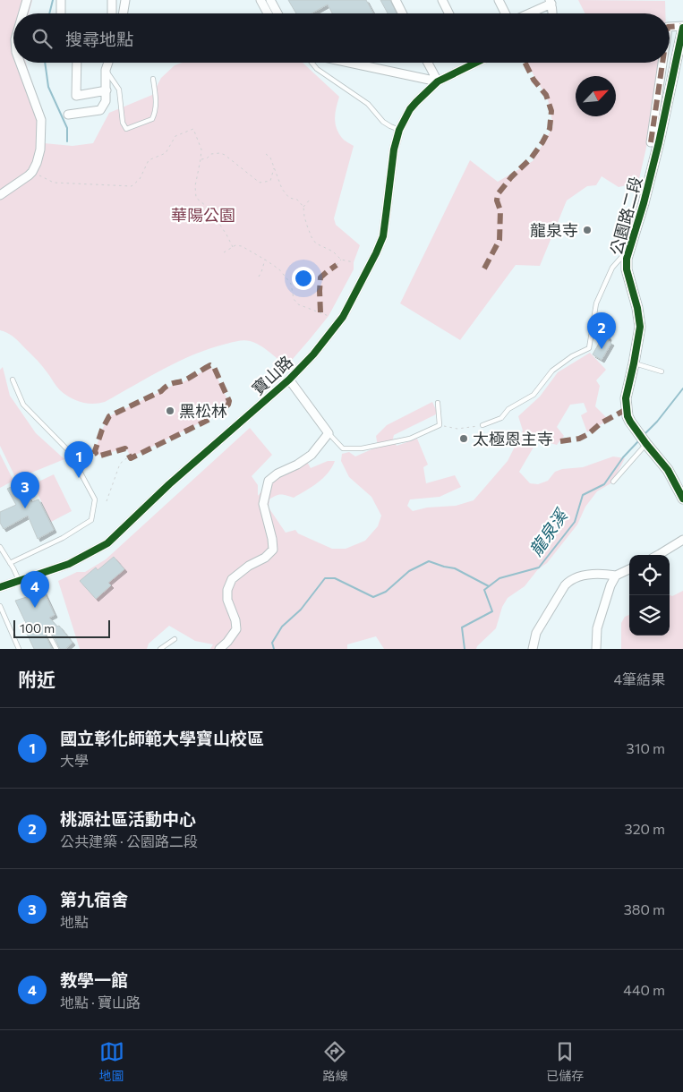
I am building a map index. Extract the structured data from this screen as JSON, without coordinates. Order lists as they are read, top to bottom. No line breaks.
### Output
{"streets":{"main road":["公園路二段"],"street":["寶山路"]},"water":["龍泉溪"],"parks":["華陽公園"],"places":["龍泉寺","黑松林","太極恩主寺"],"scale_bar":"100 m","north":"top right","page":{"search":"搜尋地點","pins":["2","1","3","4"],"scale":"100 m","heading":["附近","4筆結果"],"list":[{"mark":"1","name":"國立彰化師範大學寶山校區","note":"大學","value":"310 m"},{"mark":"2","name":"桃源社區活動中心","note":"公共建築 · 公園路二段","value":"320 m"},{"mark":"3","name":"第九宿舍","note":"地點","value":"380 m"},{"mark":"4","name":"教學一館","note":"地點 · 寶山路","value":"440 m"}],"nav":["地圖","路線","已儲存"]}}
